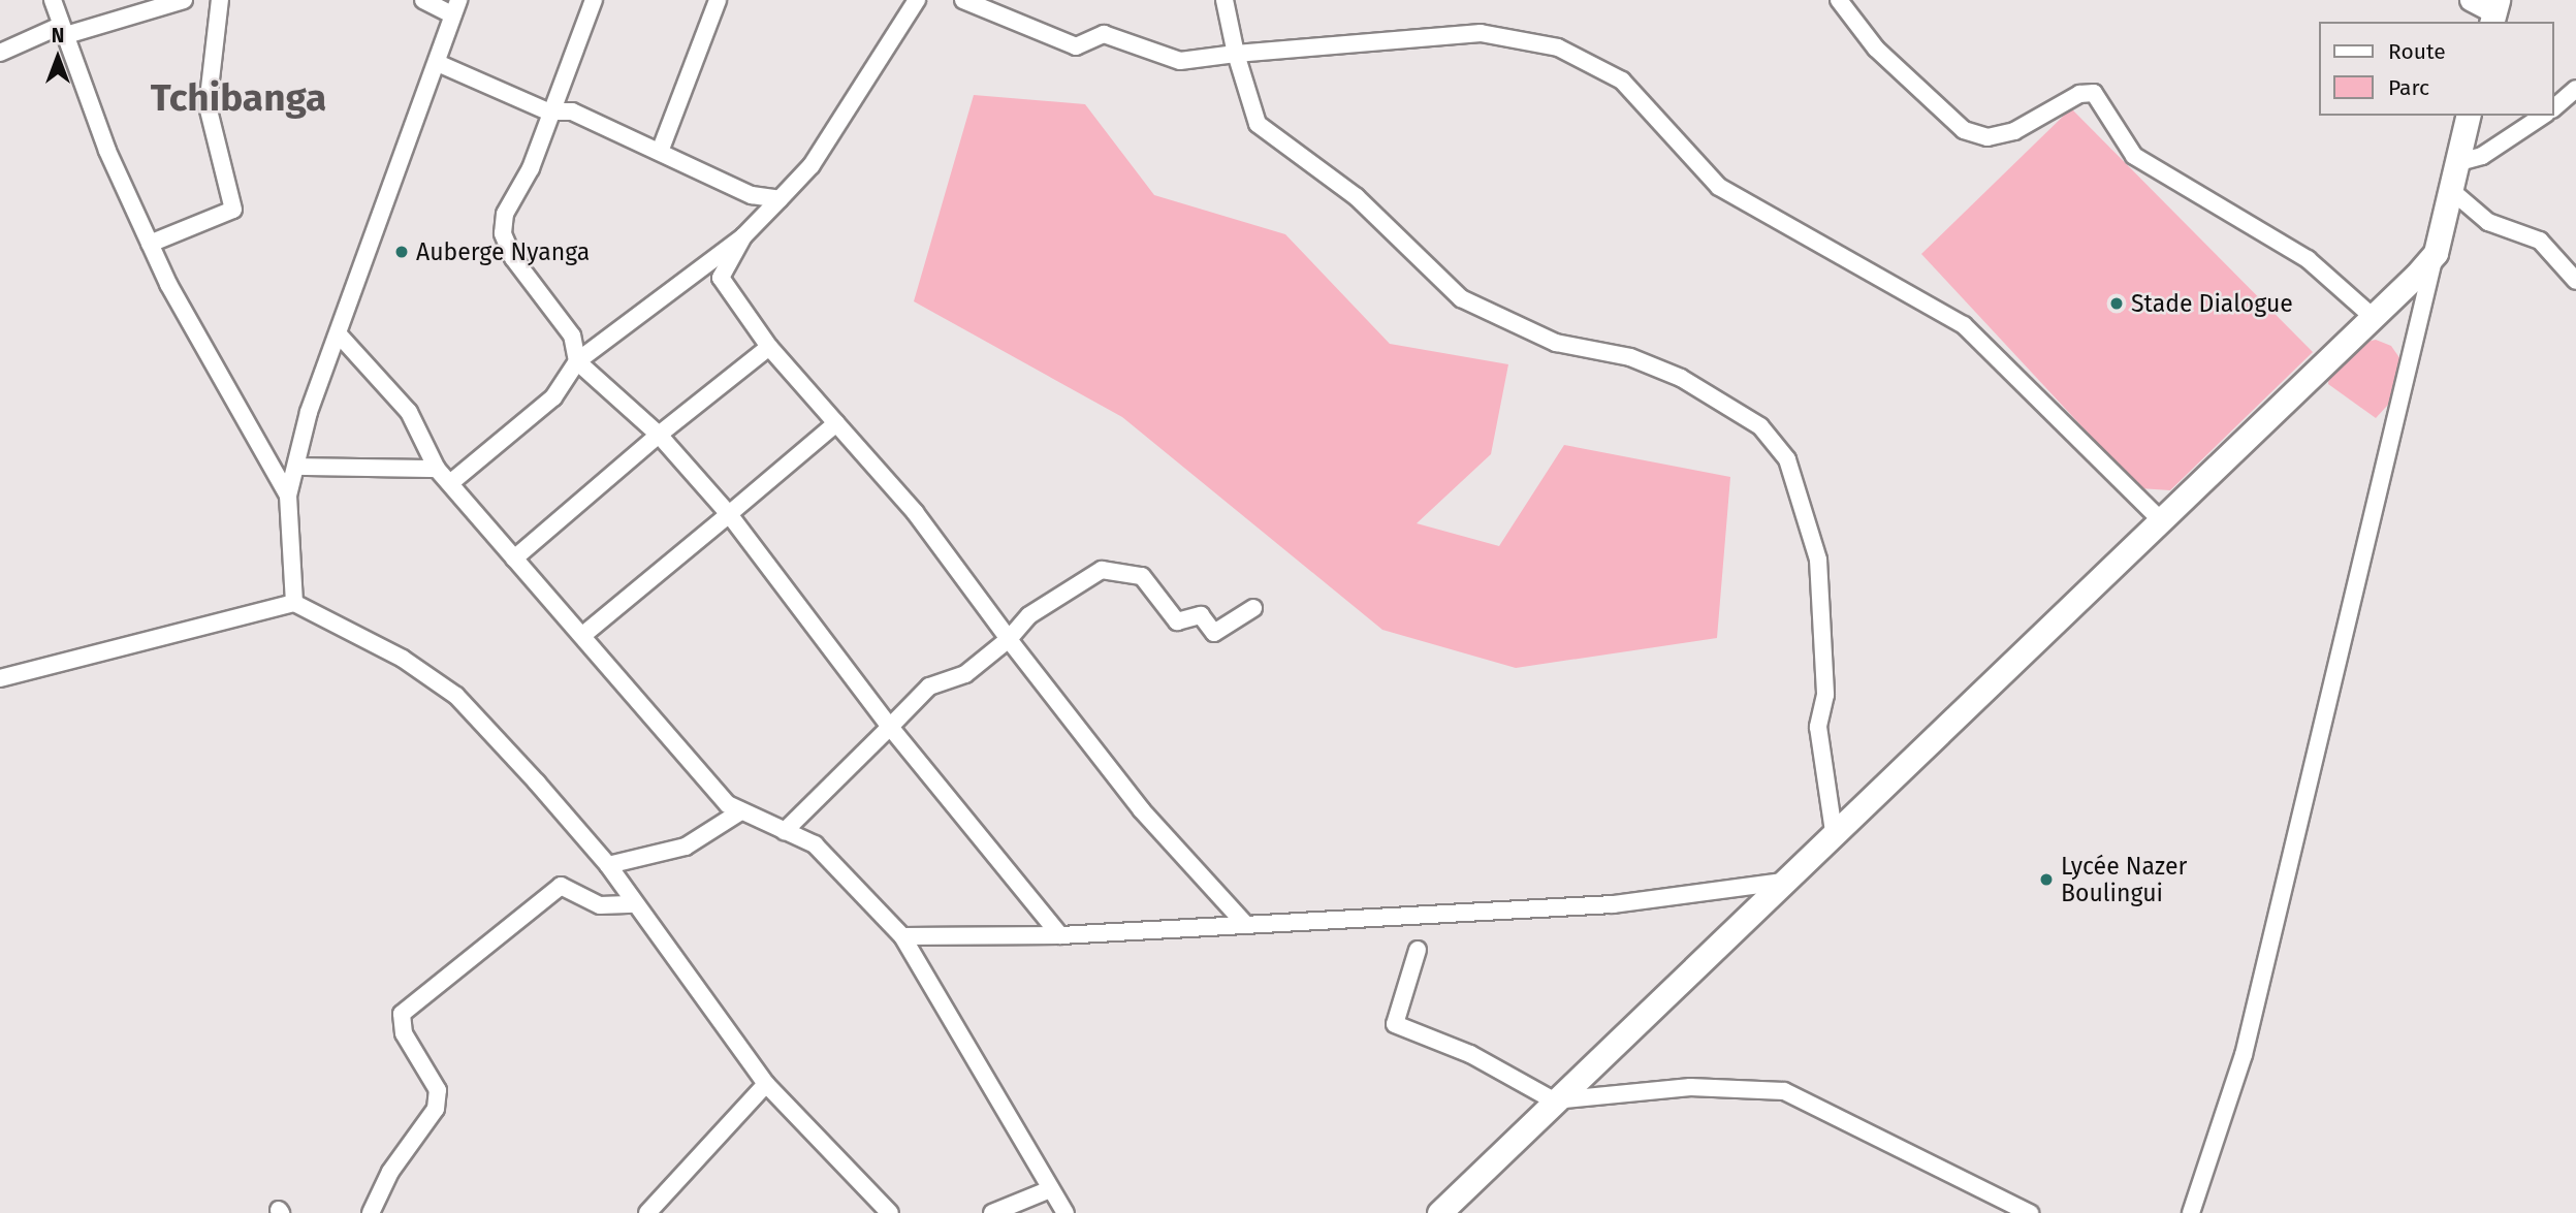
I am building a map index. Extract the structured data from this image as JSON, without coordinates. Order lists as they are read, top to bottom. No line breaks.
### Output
{"districts":["Tchibanga"],"places":["Auberge Nyanga","Stade Dialogue","Lycée Nazer Boulingui"],"legend":["Route","Parc"],"north":"top"}
